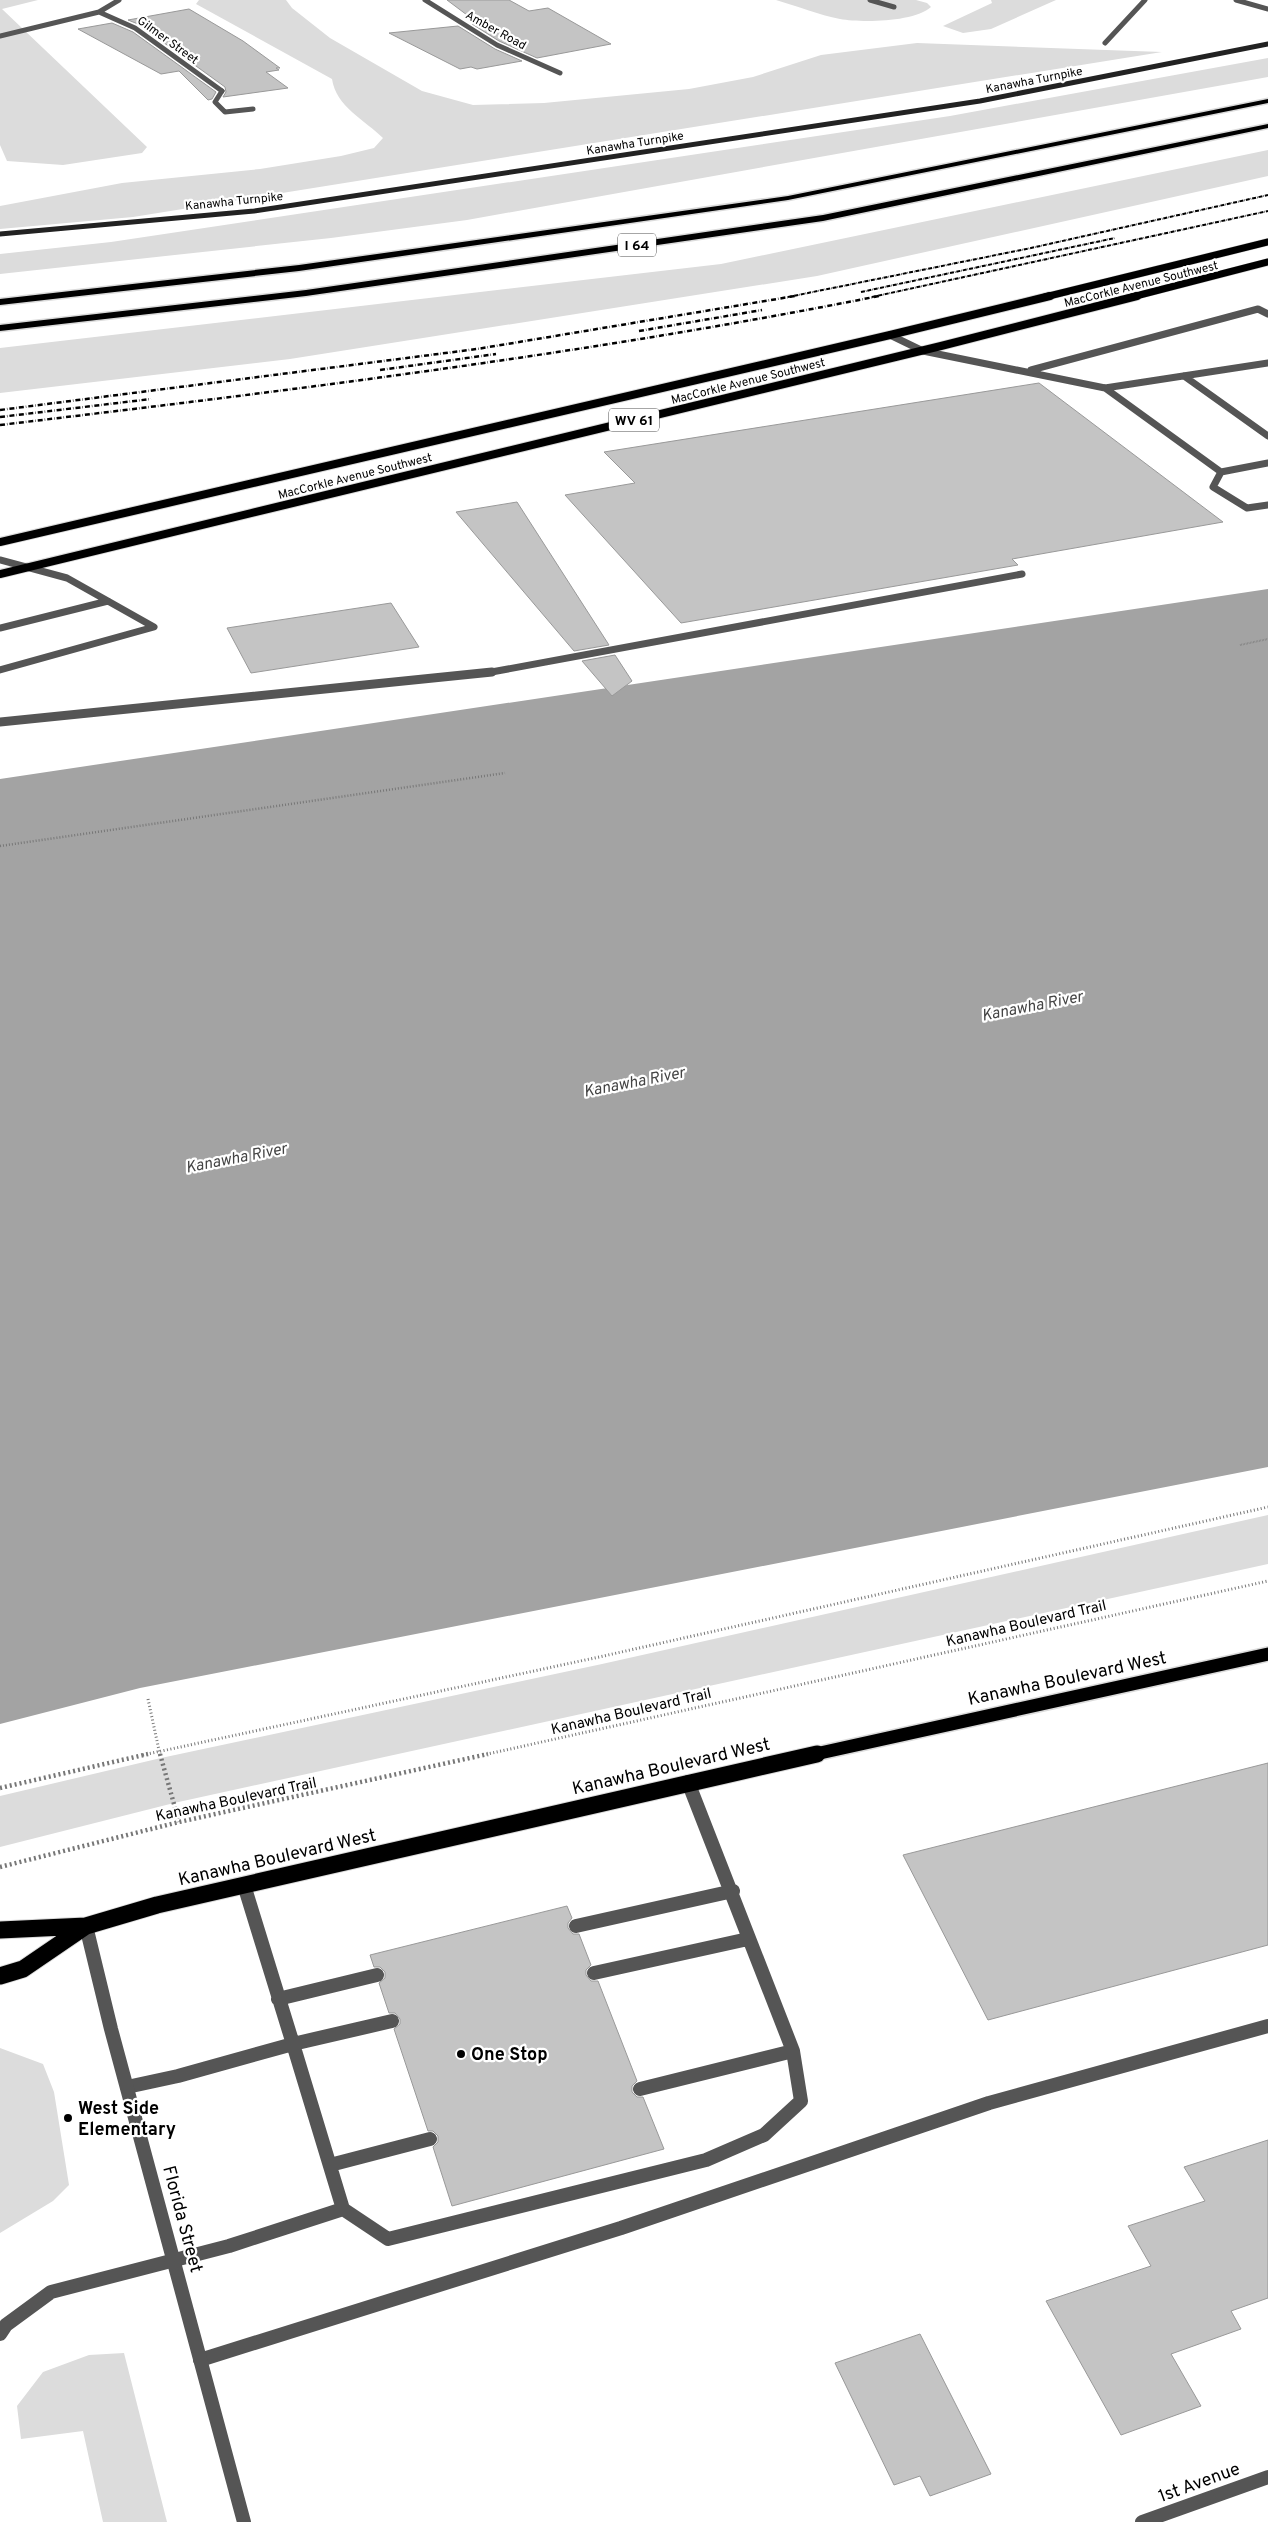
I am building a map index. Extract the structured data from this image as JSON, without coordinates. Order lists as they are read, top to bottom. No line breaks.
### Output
{"streets":{"highway":["I 64"],"main road":["Kanawha Turnpike","MacCorkle Avenue Southwest","WV 61","Kanawha Boulevard West"],"street":["Amber Road","Gilmer Street","Florida Street","1st Avenue"],"path":["Kanawha Boulevard Trail"]},"crossings":[["Kanawha Boulevard West","Florida Street"]],"water":["Kanawha River"],"places":["One Stop","West Side Elementary"]}
